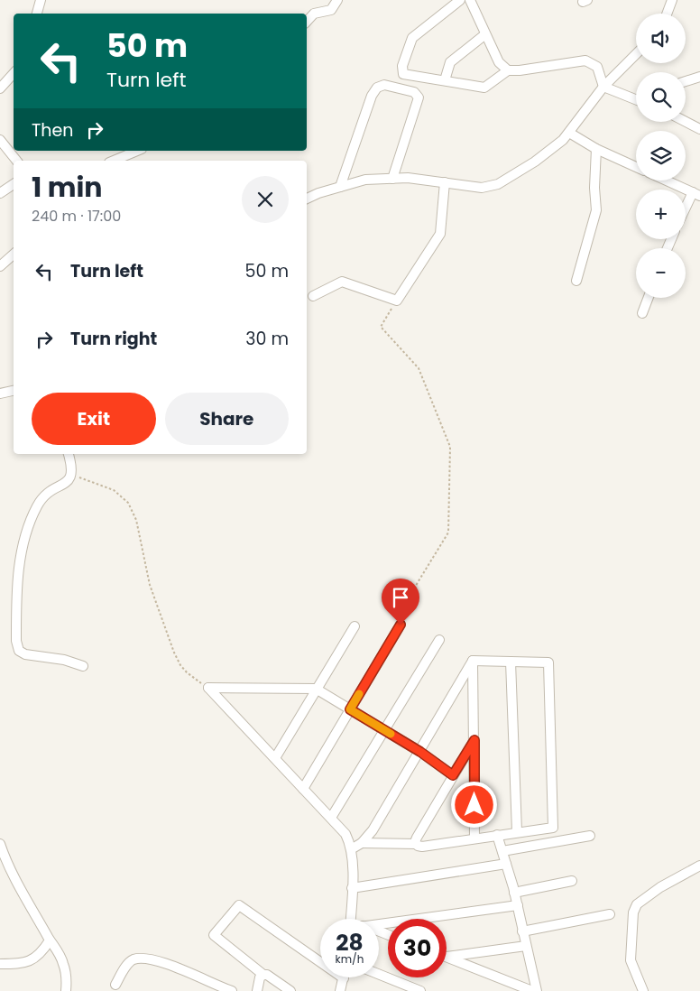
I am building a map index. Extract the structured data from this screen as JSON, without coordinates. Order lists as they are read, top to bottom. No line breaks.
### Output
{"page":{"map_buttons":["+","−"],"turn":["50 m","Turn left"],"then":"Then","heading":["1 min","240 m · 17:00"],"list":[{"name":"Turn left","value":"50 m"},{"name":"Turn right","value":"30 m"}],"buttons":["Exit","Share"],"speed":"28 km/h","limit":"30"}}
